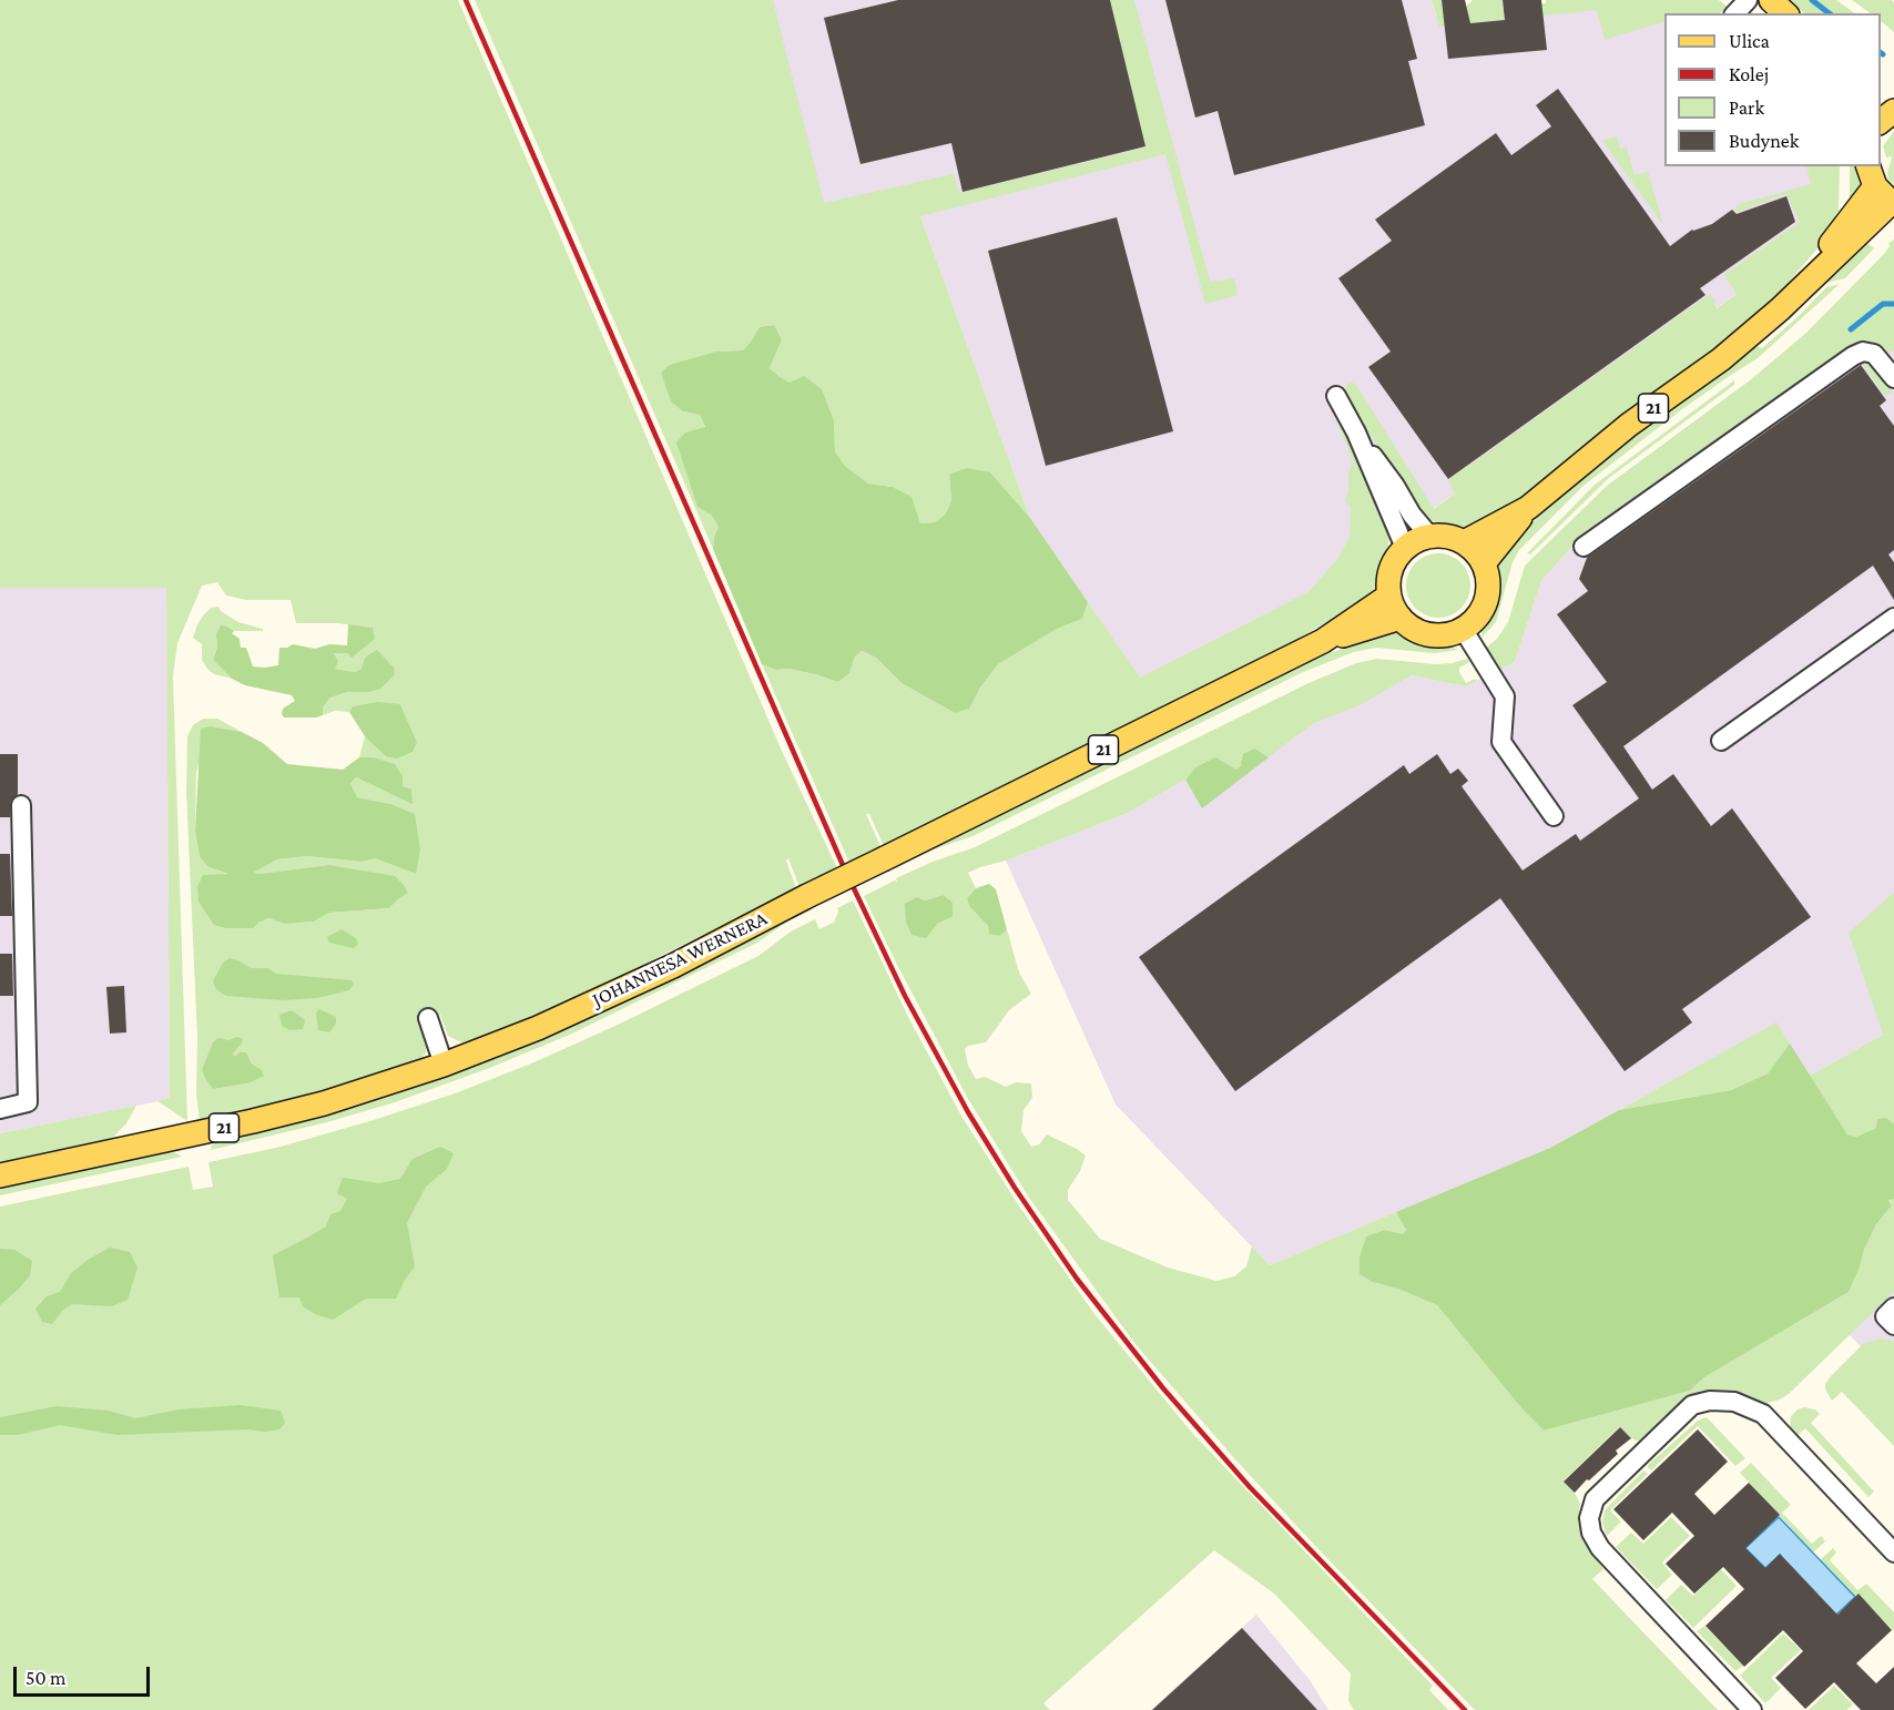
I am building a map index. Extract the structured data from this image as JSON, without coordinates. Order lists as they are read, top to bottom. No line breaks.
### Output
{"streets":{"main road":["21","JOHANNESA WERNERA"]},"crossings":[["21","JOHANNESA WERNERA"]],"legend":["Ulica","Kolej","Park","Budynek"],"scale_bar":"50 m"}
